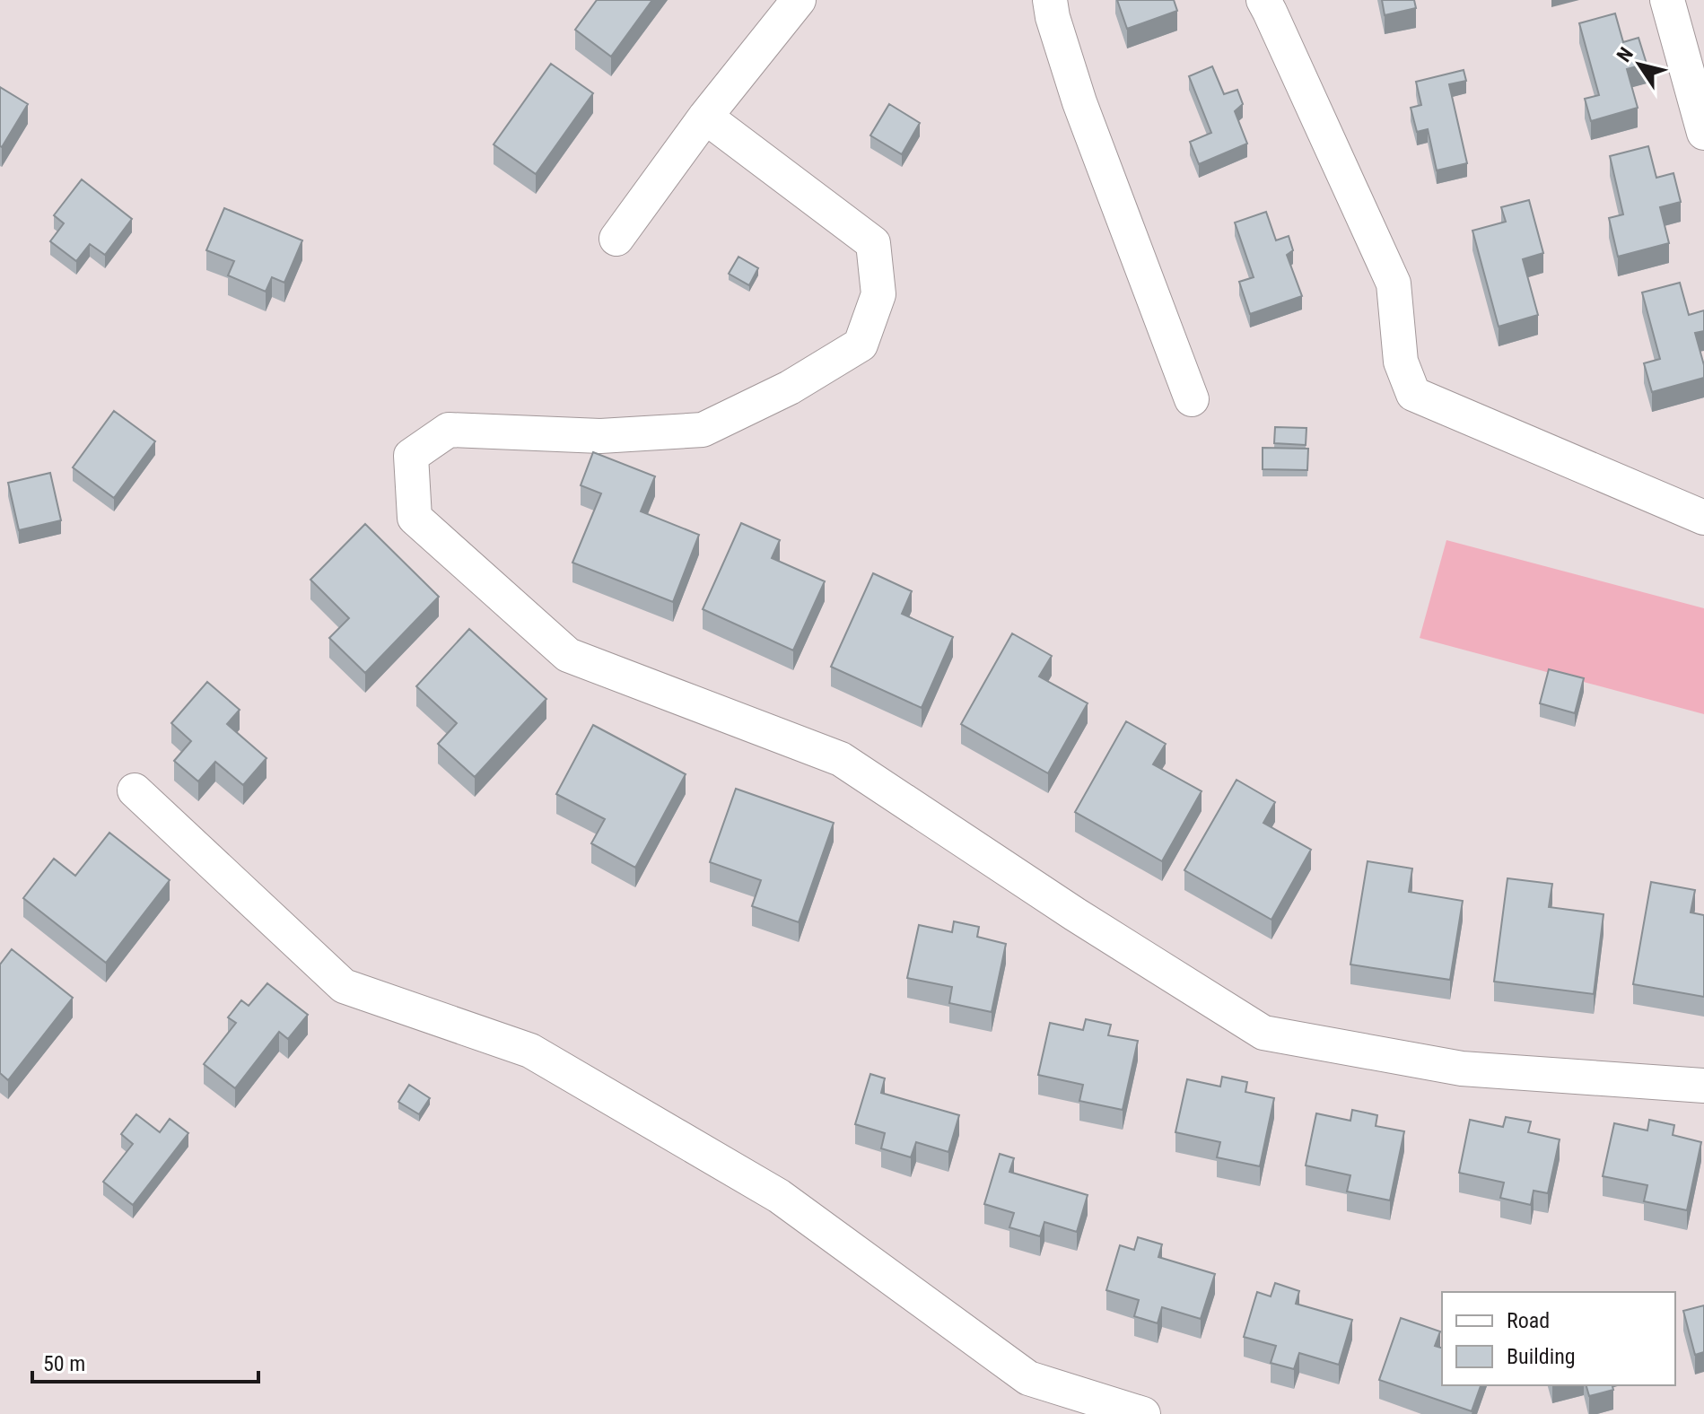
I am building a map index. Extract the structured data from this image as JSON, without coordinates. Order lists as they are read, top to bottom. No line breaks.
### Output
{"legend":["Road","Building"],"scale_bar":"50 m","north":"top left"}
